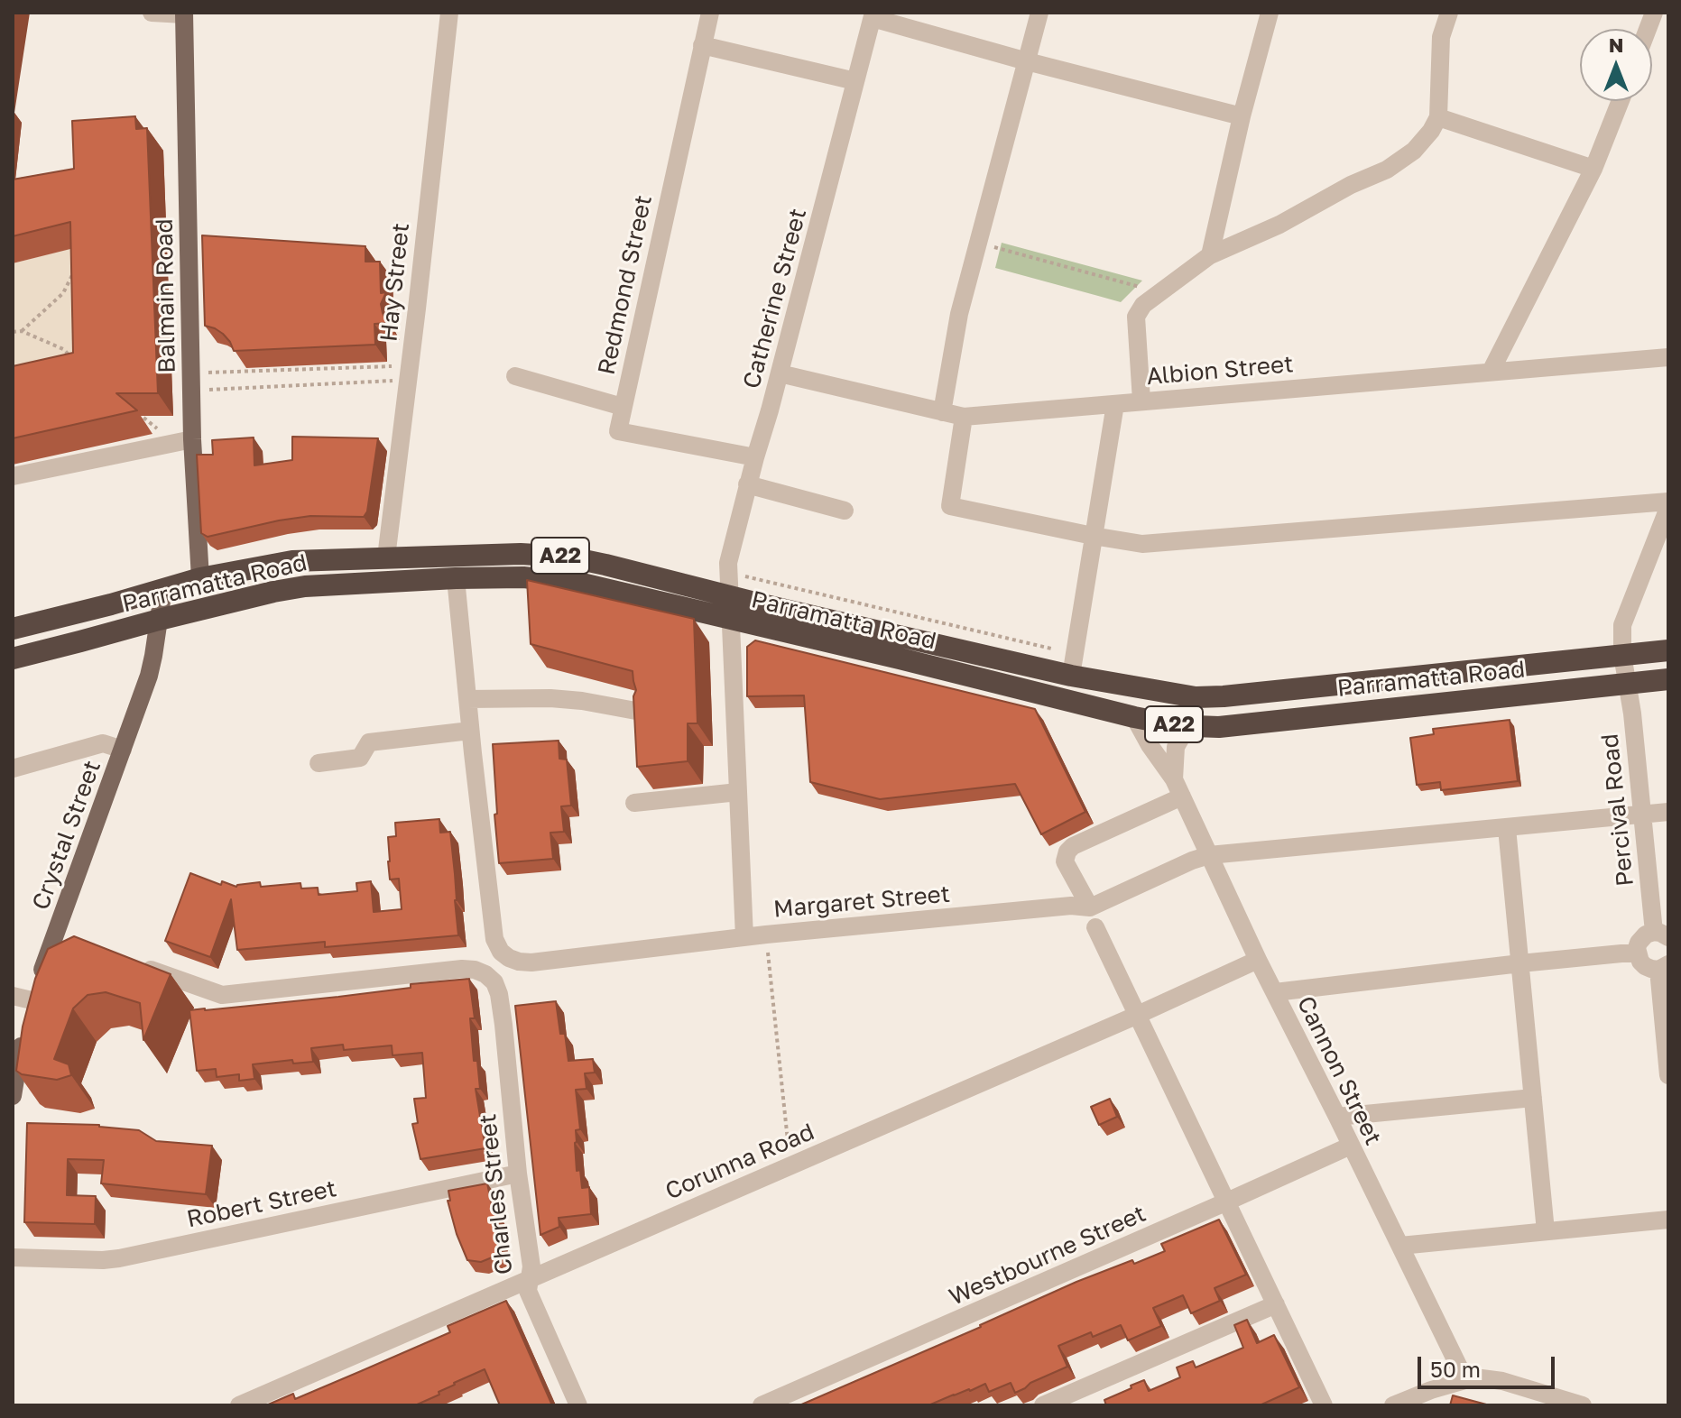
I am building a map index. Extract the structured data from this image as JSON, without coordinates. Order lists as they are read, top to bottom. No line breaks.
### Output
{"streets":{"highway":["A22","Parramatta Road"],"main road":["Balmain Road","Crystal Street"],"street":["Hay Street","Redmond Street","Catherine Street","Albion Street","Percival Road","Margaret Street","Cannon Street","Corunna Road","Charles Street","Robert Street","Westbourne Street"]},"crossings":[["Hay Street","Parramatta Road"],["Redmond Street","Catherine Street"],["Balmain Road","Parramatta Road"],["Catherine Street","Albion Street"],["Catherine Street","Parramatta Road"],["Catherine Street","Margaret Street"],["Parramatta Road","Percival Road"],["Parramatta Road","Crystal Street"],["Parramatta Road","Cannon Street"],["Percival Road","Margaret Street"],["Margaret Street","Cannon Street"],["Cannon Street","Corunna Road"],["Cannon Street","Westbourne Street"],["Corunna Road","Charles Street"],["Charles Street","Robert Street"]],"scale_bar":"50 m","north":"top"}
